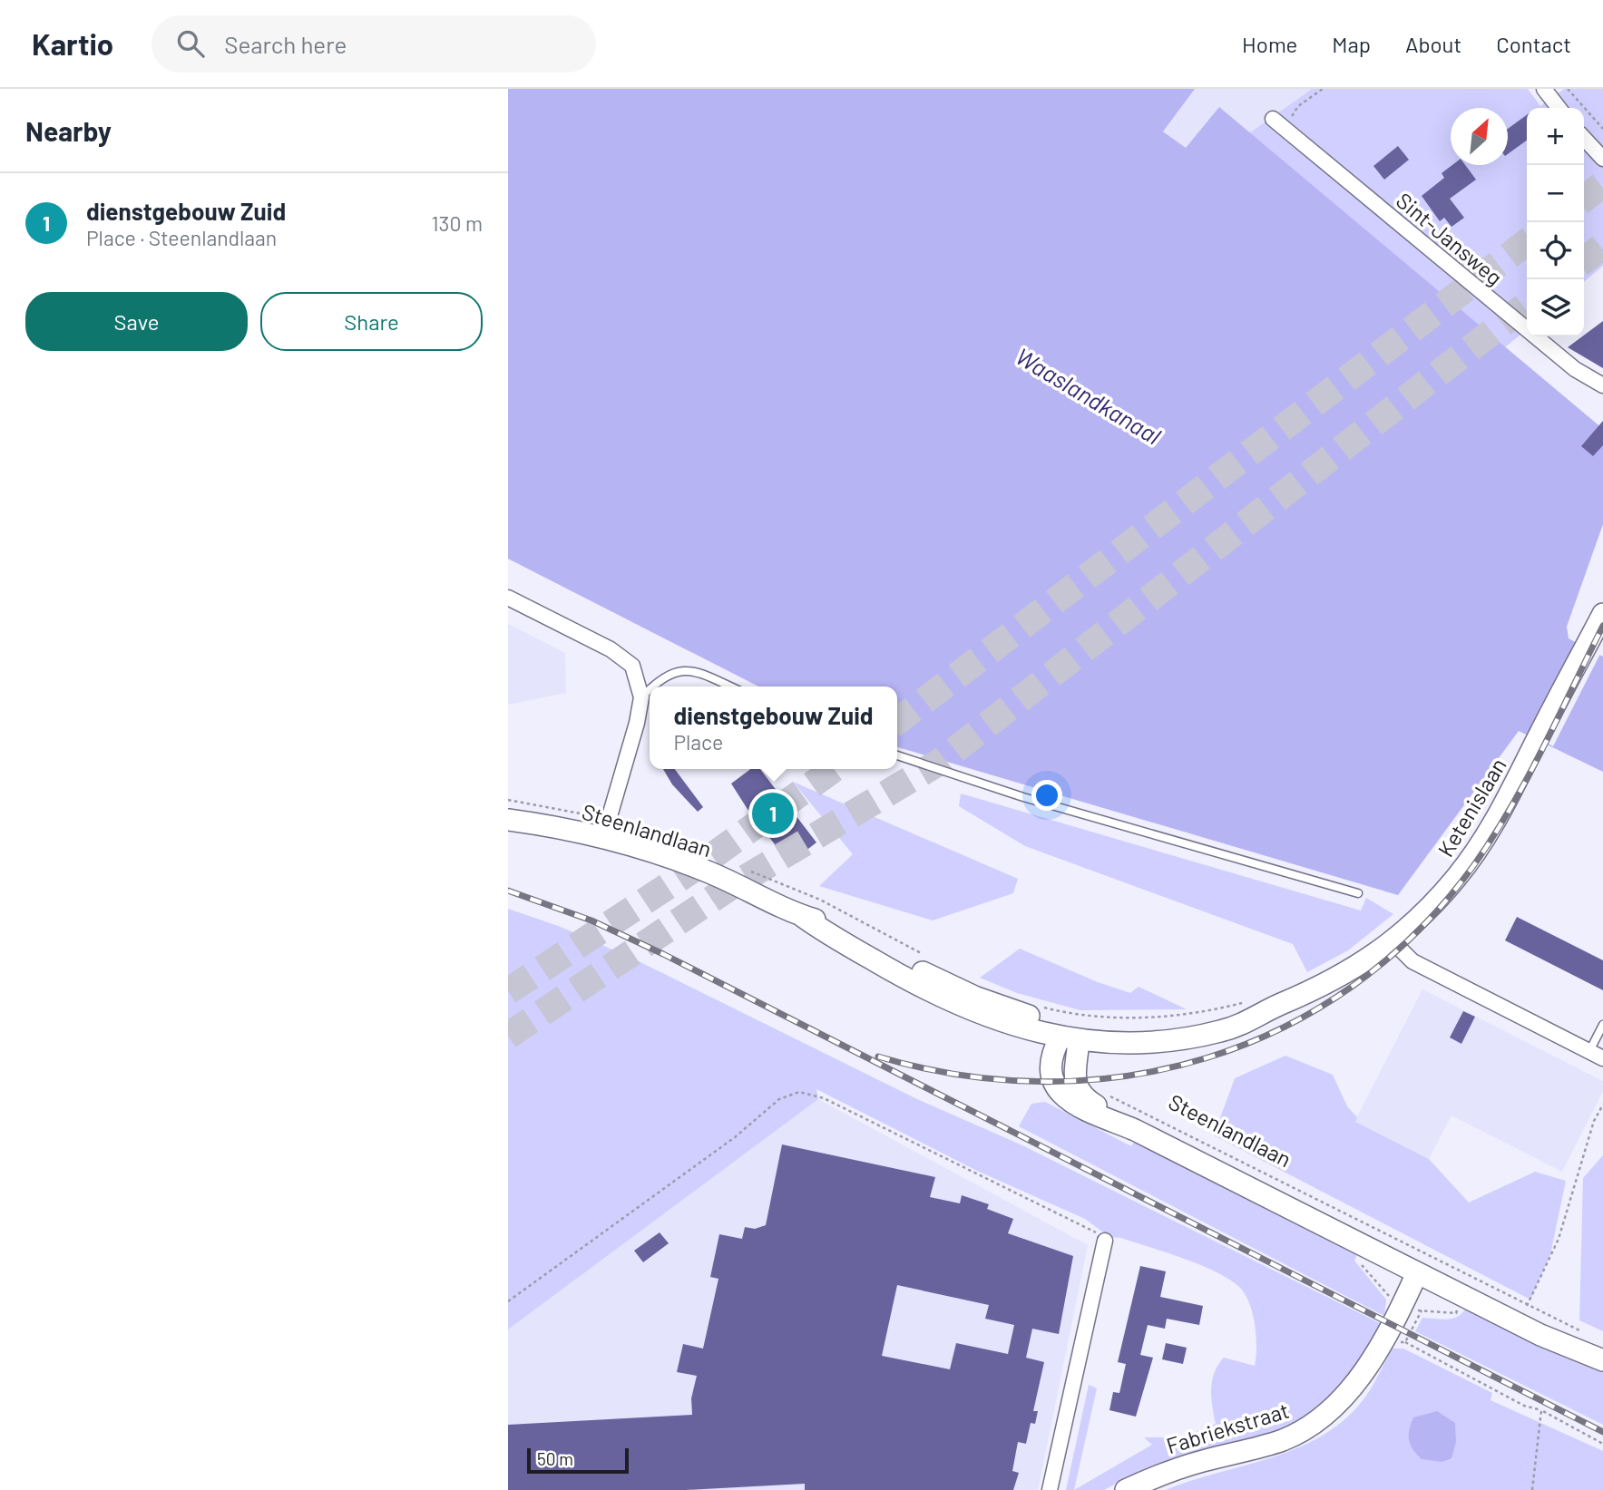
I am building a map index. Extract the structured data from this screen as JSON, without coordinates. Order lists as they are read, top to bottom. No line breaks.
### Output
{"streets":{"main road":["Ketenislaan","Steenlandlaan","Fabriekstraat"],"street":["Sint-Jansweg"]},"crossings":[["Ketenislaan","Steenlandlaan"],["Steenlandlaan","Fabriekstraat"]],"water":["Waaslandkanaal"],"scale_bar":"50 m","north":"top right","page":{"header":"Kartio","search":"Search here","nav":["Home","Map","About","Contact"],"heading":"Nearby","map_buttons":["+","−"],"list":[{"mark":"1","name":"dienstgebouw Zuid","note":"Place · Steenlandlaan","value":"130 m"}],"buttons":["Save","Share"],"popup":["dienstgebouw Zuid","Place"],"pins":"1","scale":"50 m"}}
